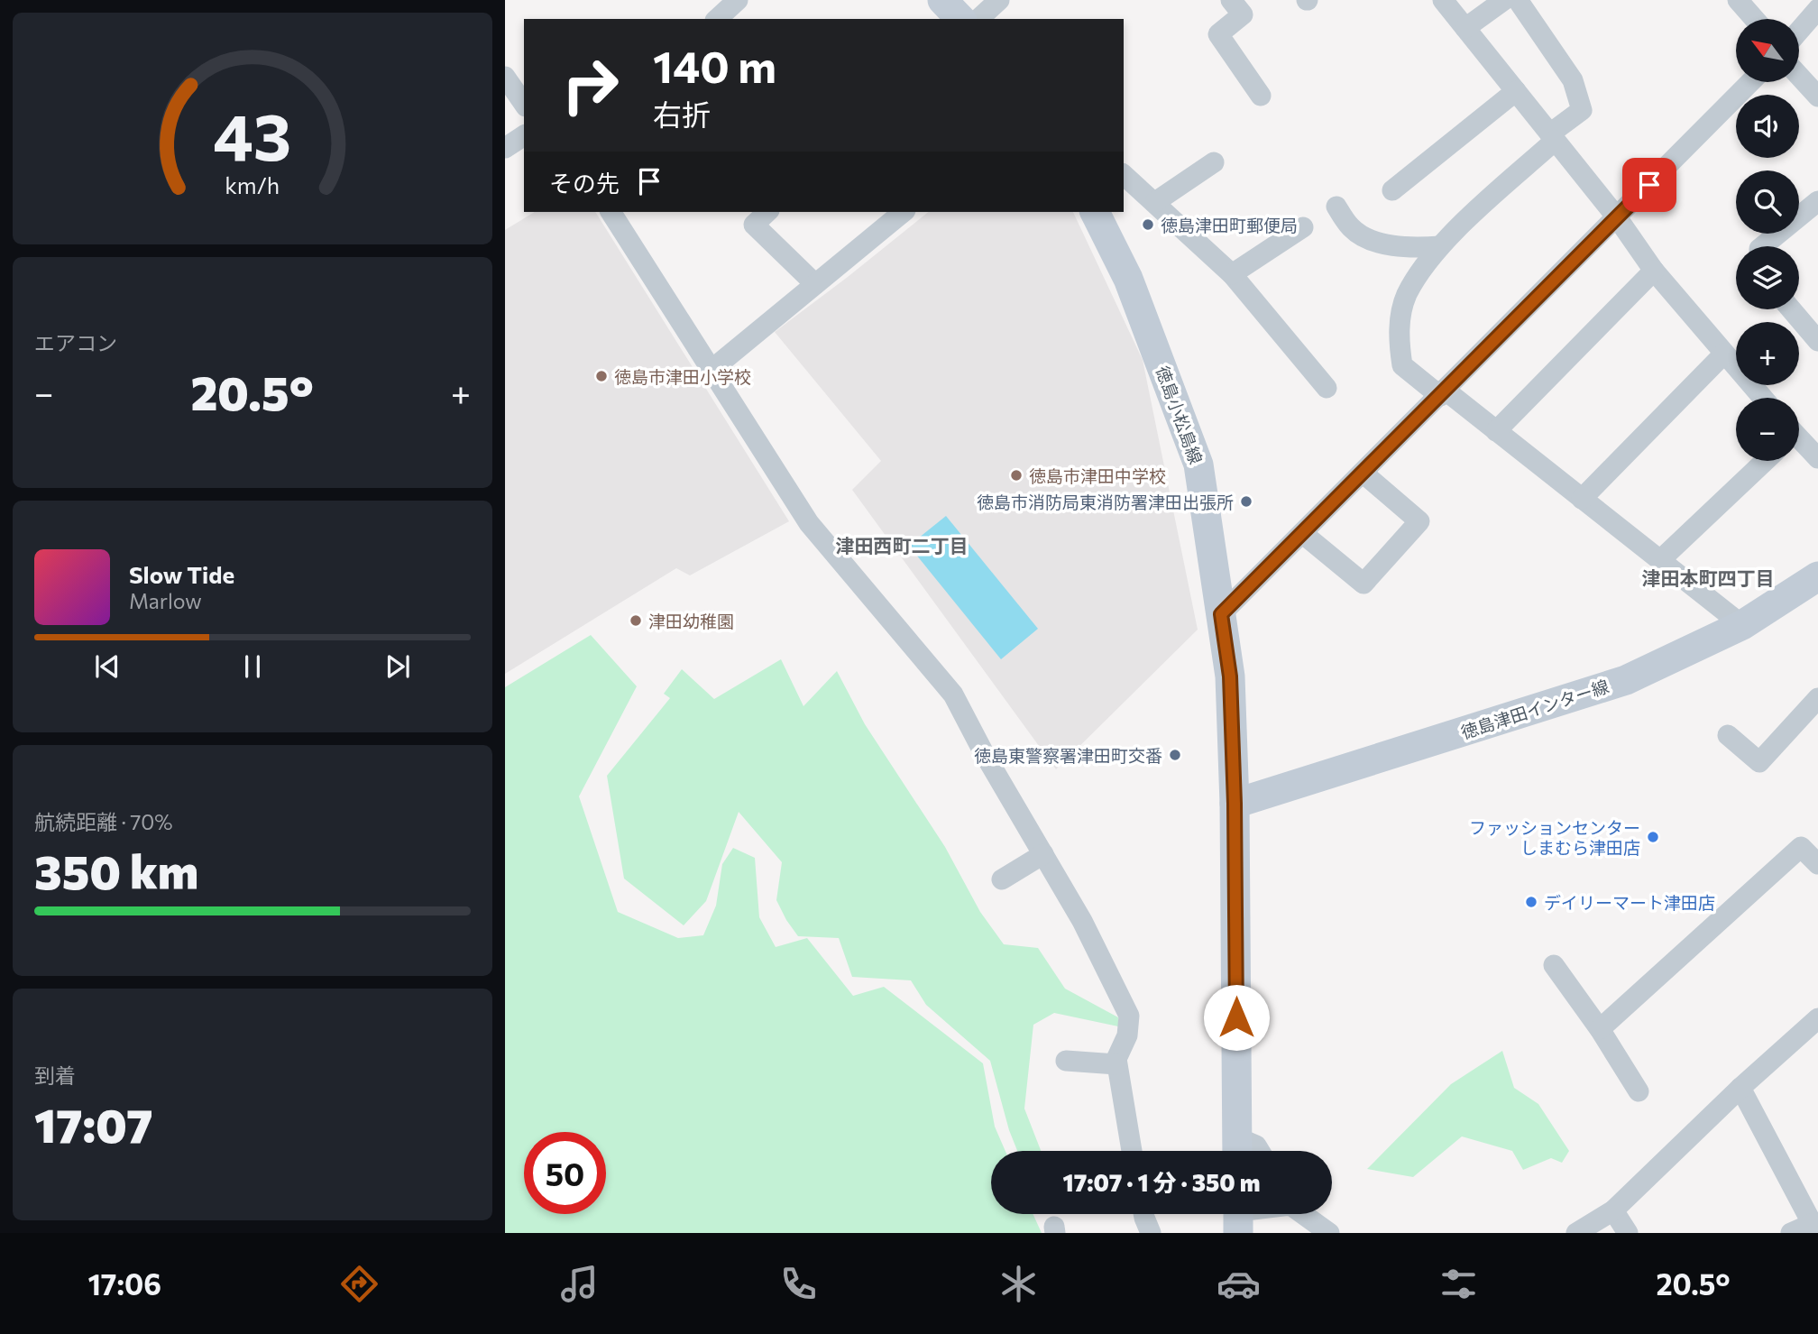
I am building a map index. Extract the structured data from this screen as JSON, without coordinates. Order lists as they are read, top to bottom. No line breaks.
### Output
{"streets":{"main road":["徳島小松島線","徳島津田インター線"]},"crossings":[["徳島小松島線","徳島津田インター線"]],"districts":["津田西町二丁目","津田本町四丁目"],"places":["徳島津田町郵便局","徳島市津田小学校","徳島市津田中学校","徳島市消防局東消防署津田出張所","津田幼稚園","徳島東警察署津田町交番","ファッションセンター しまむら津田店","デイリーマート津田店"],"north":"top left","page":{"map_buttons":["+","−"],"turn":["140 m","右折"],"then":"その先","tile":["エアコン",["航続距離 · 70%","350 km"],["到着","17:07"]],"heat":["−","20.5°","+"],"song":["Slow Tide","Marlow"],"limit":"50","trip":"17:07 · 1 分 · 350 m","tabs":["17:06","20.5°"],"gauge":["43","km/h"]}}
